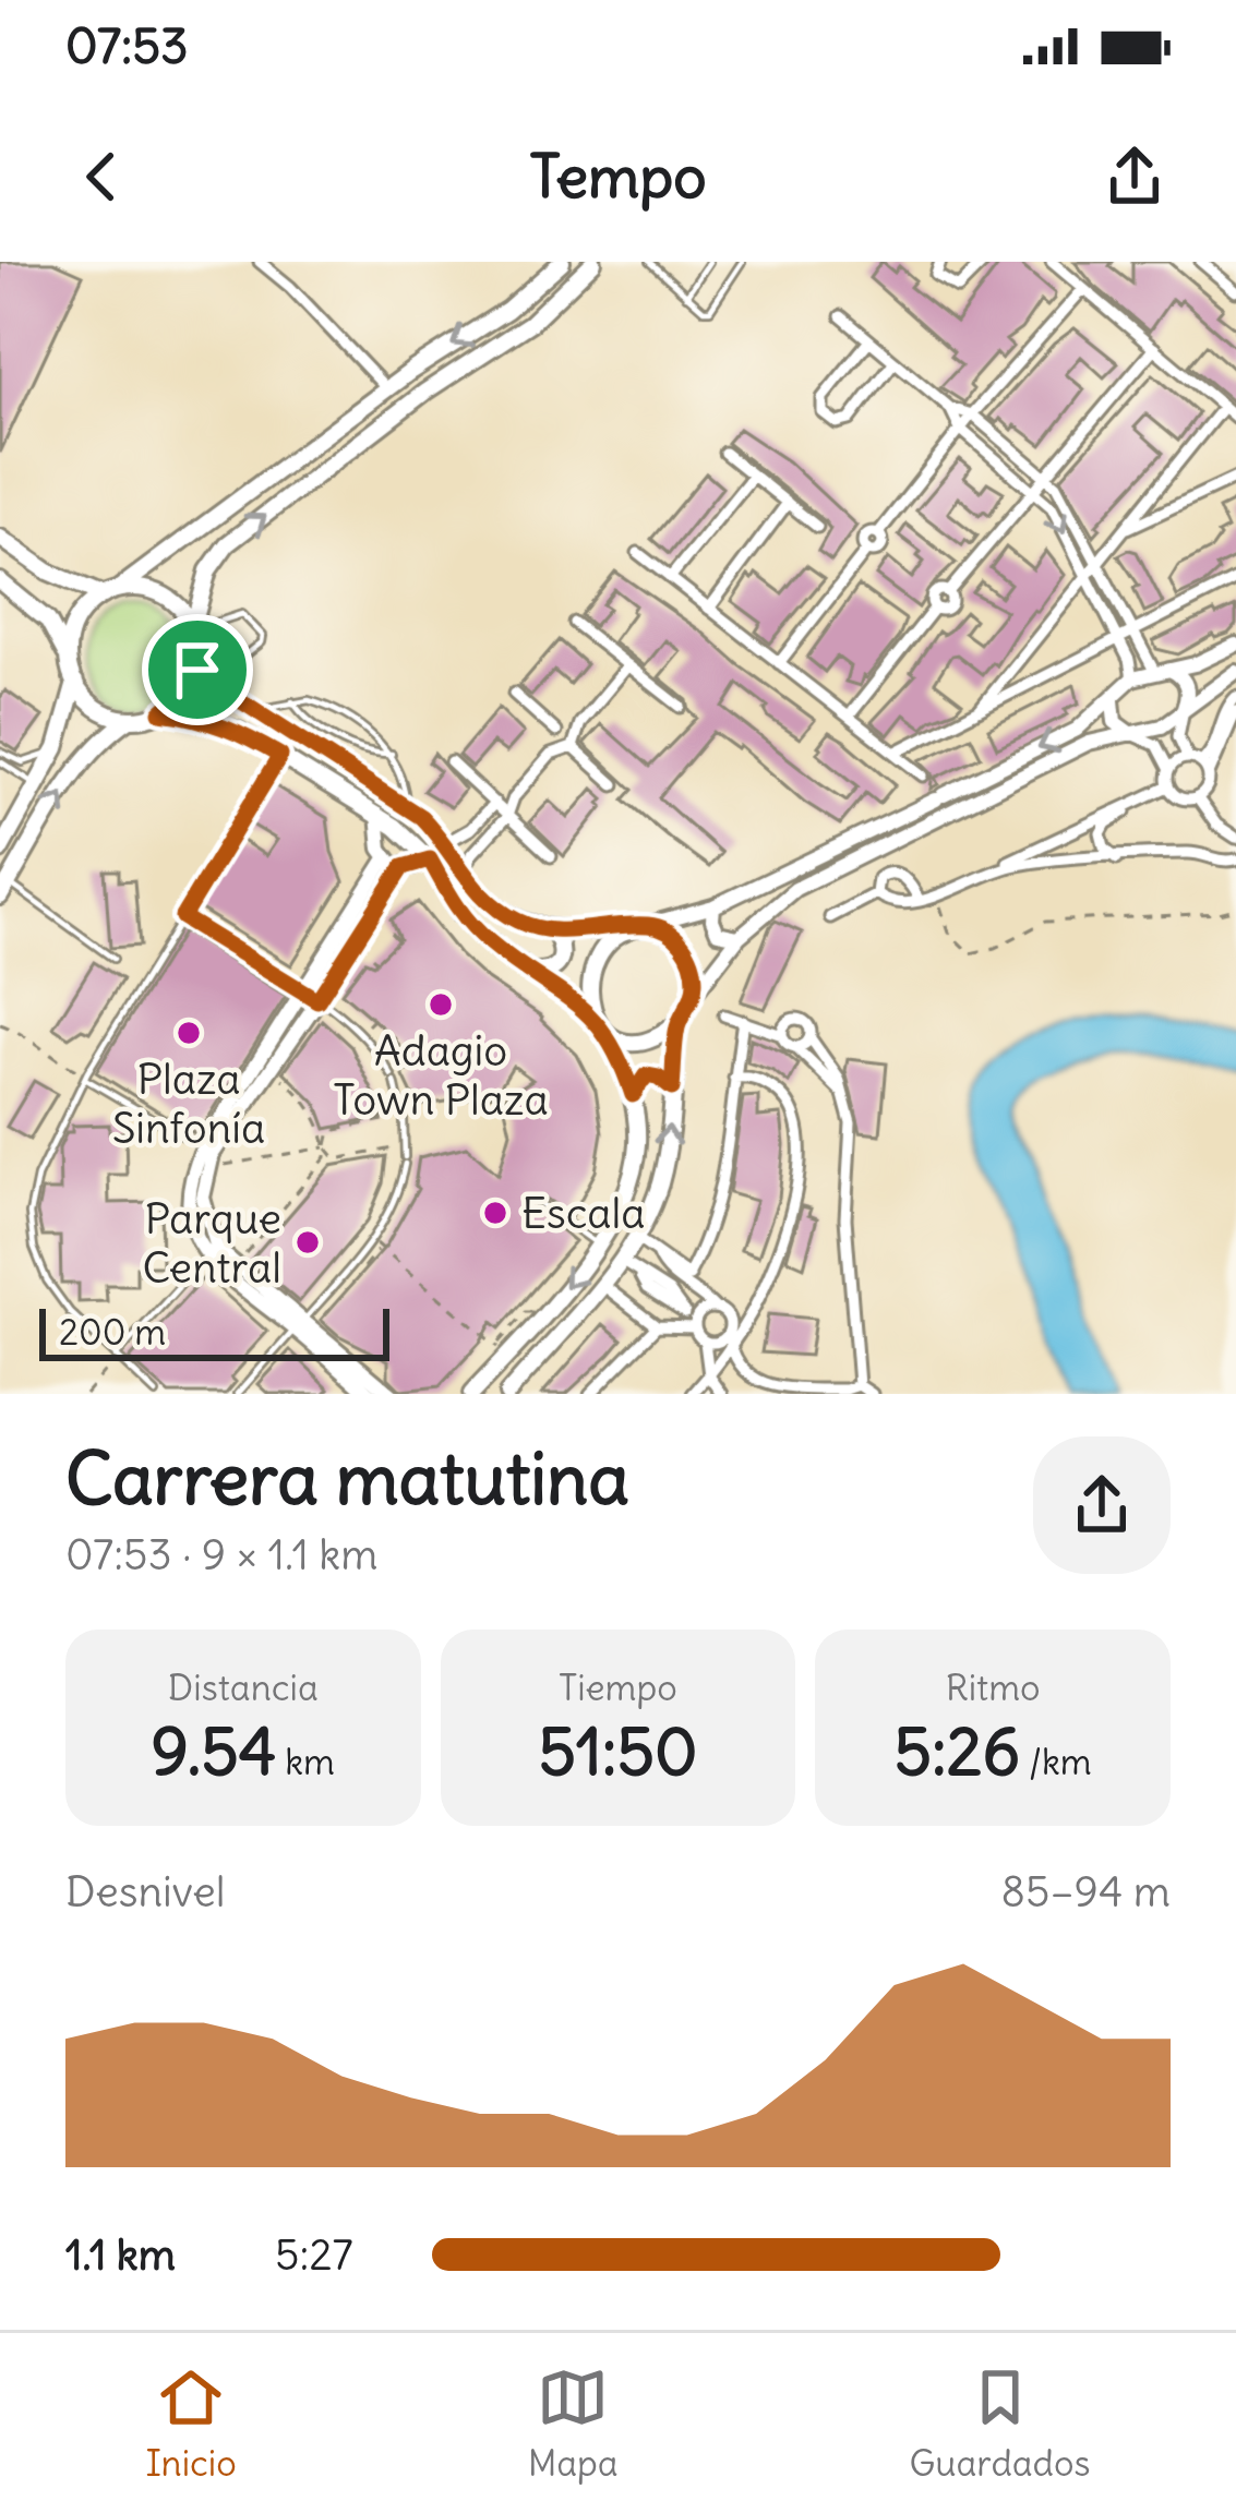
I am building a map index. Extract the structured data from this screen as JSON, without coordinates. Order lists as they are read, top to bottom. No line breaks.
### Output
{"places":["Adagio Town Plaza","Plaza Sinfonía","Escala","Parque Central"],"scale_bar":"200 m","page":{"status":"07:53","header":"Tempo","scale":"200 m","heading":["Carrera matutina","07:53 · 9 × 1.1 km"],"stats":[["Distancia","9.54 km"],["Tiempo","51:50"],["Ritmo","5:26 /km"]],"chart":["Desnivel","85–94 m"],"list":[{"name":"1.1 km","note":"5:27"}],"tabs":["Inicio","Mapa","Guardados"]}}
